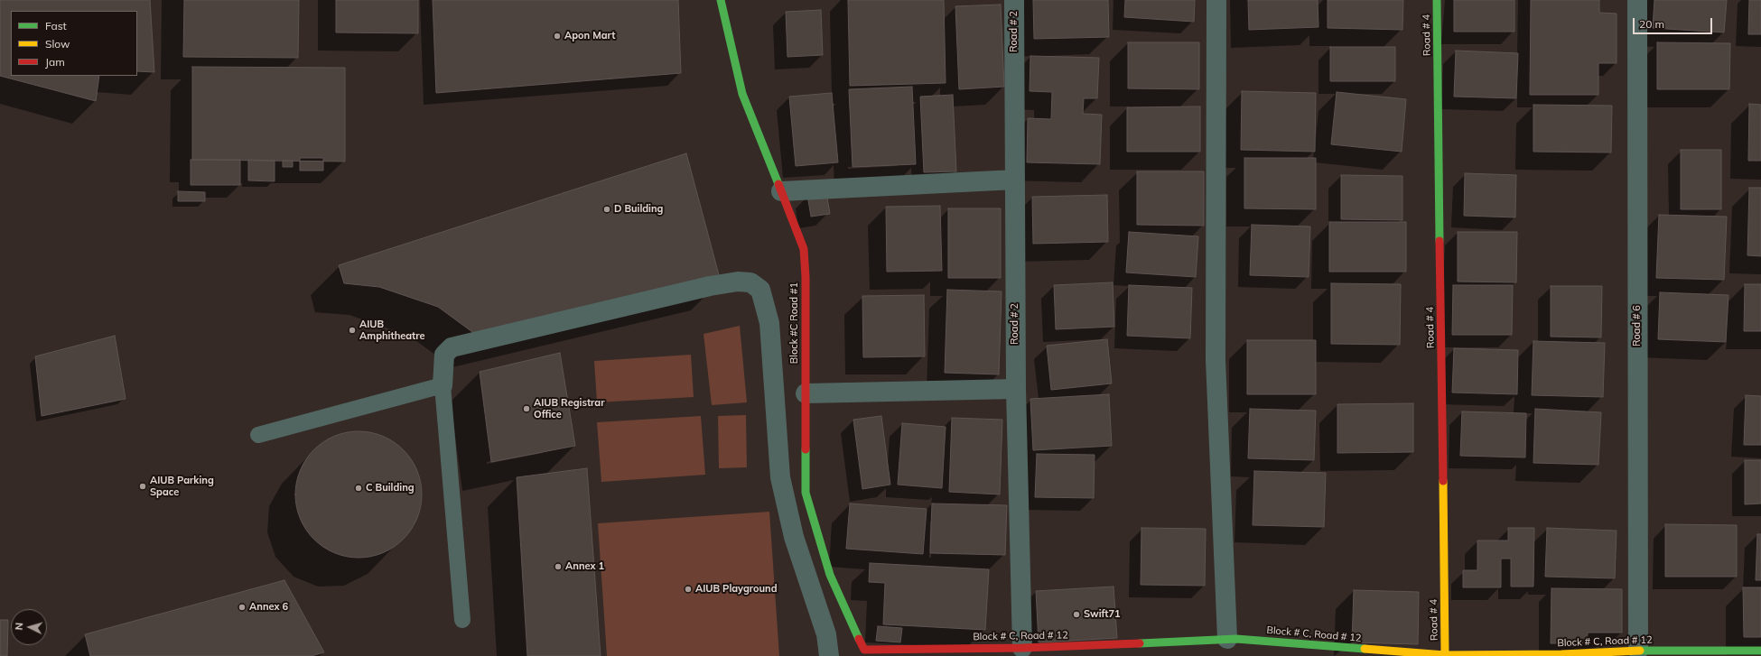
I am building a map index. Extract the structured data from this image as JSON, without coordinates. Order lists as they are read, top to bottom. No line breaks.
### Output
{"streets":{"street":["Road # 2","Road # 4","Block #C Road #1","Road # 6","Block # C, Road # 12"]},"crossings":[["Road # 2","Block # C, Road # 12"],["Road # 4","Block # C, Road # 12"],["Block #C Road #1","Block # C, Road # 12"],["Road # 6","Block # C, Road # 12"]],"places":["Apon Mart","D Building","AIUB Amphitheatre","AIUB Registrar Office","AIUB Parking Space","C Building","Annex 1","AIUB Playground","Annex 6","Swift71"],"legend":["Fast","Slow","Jam"],"scale_bar":"20 m","north":"left"}
